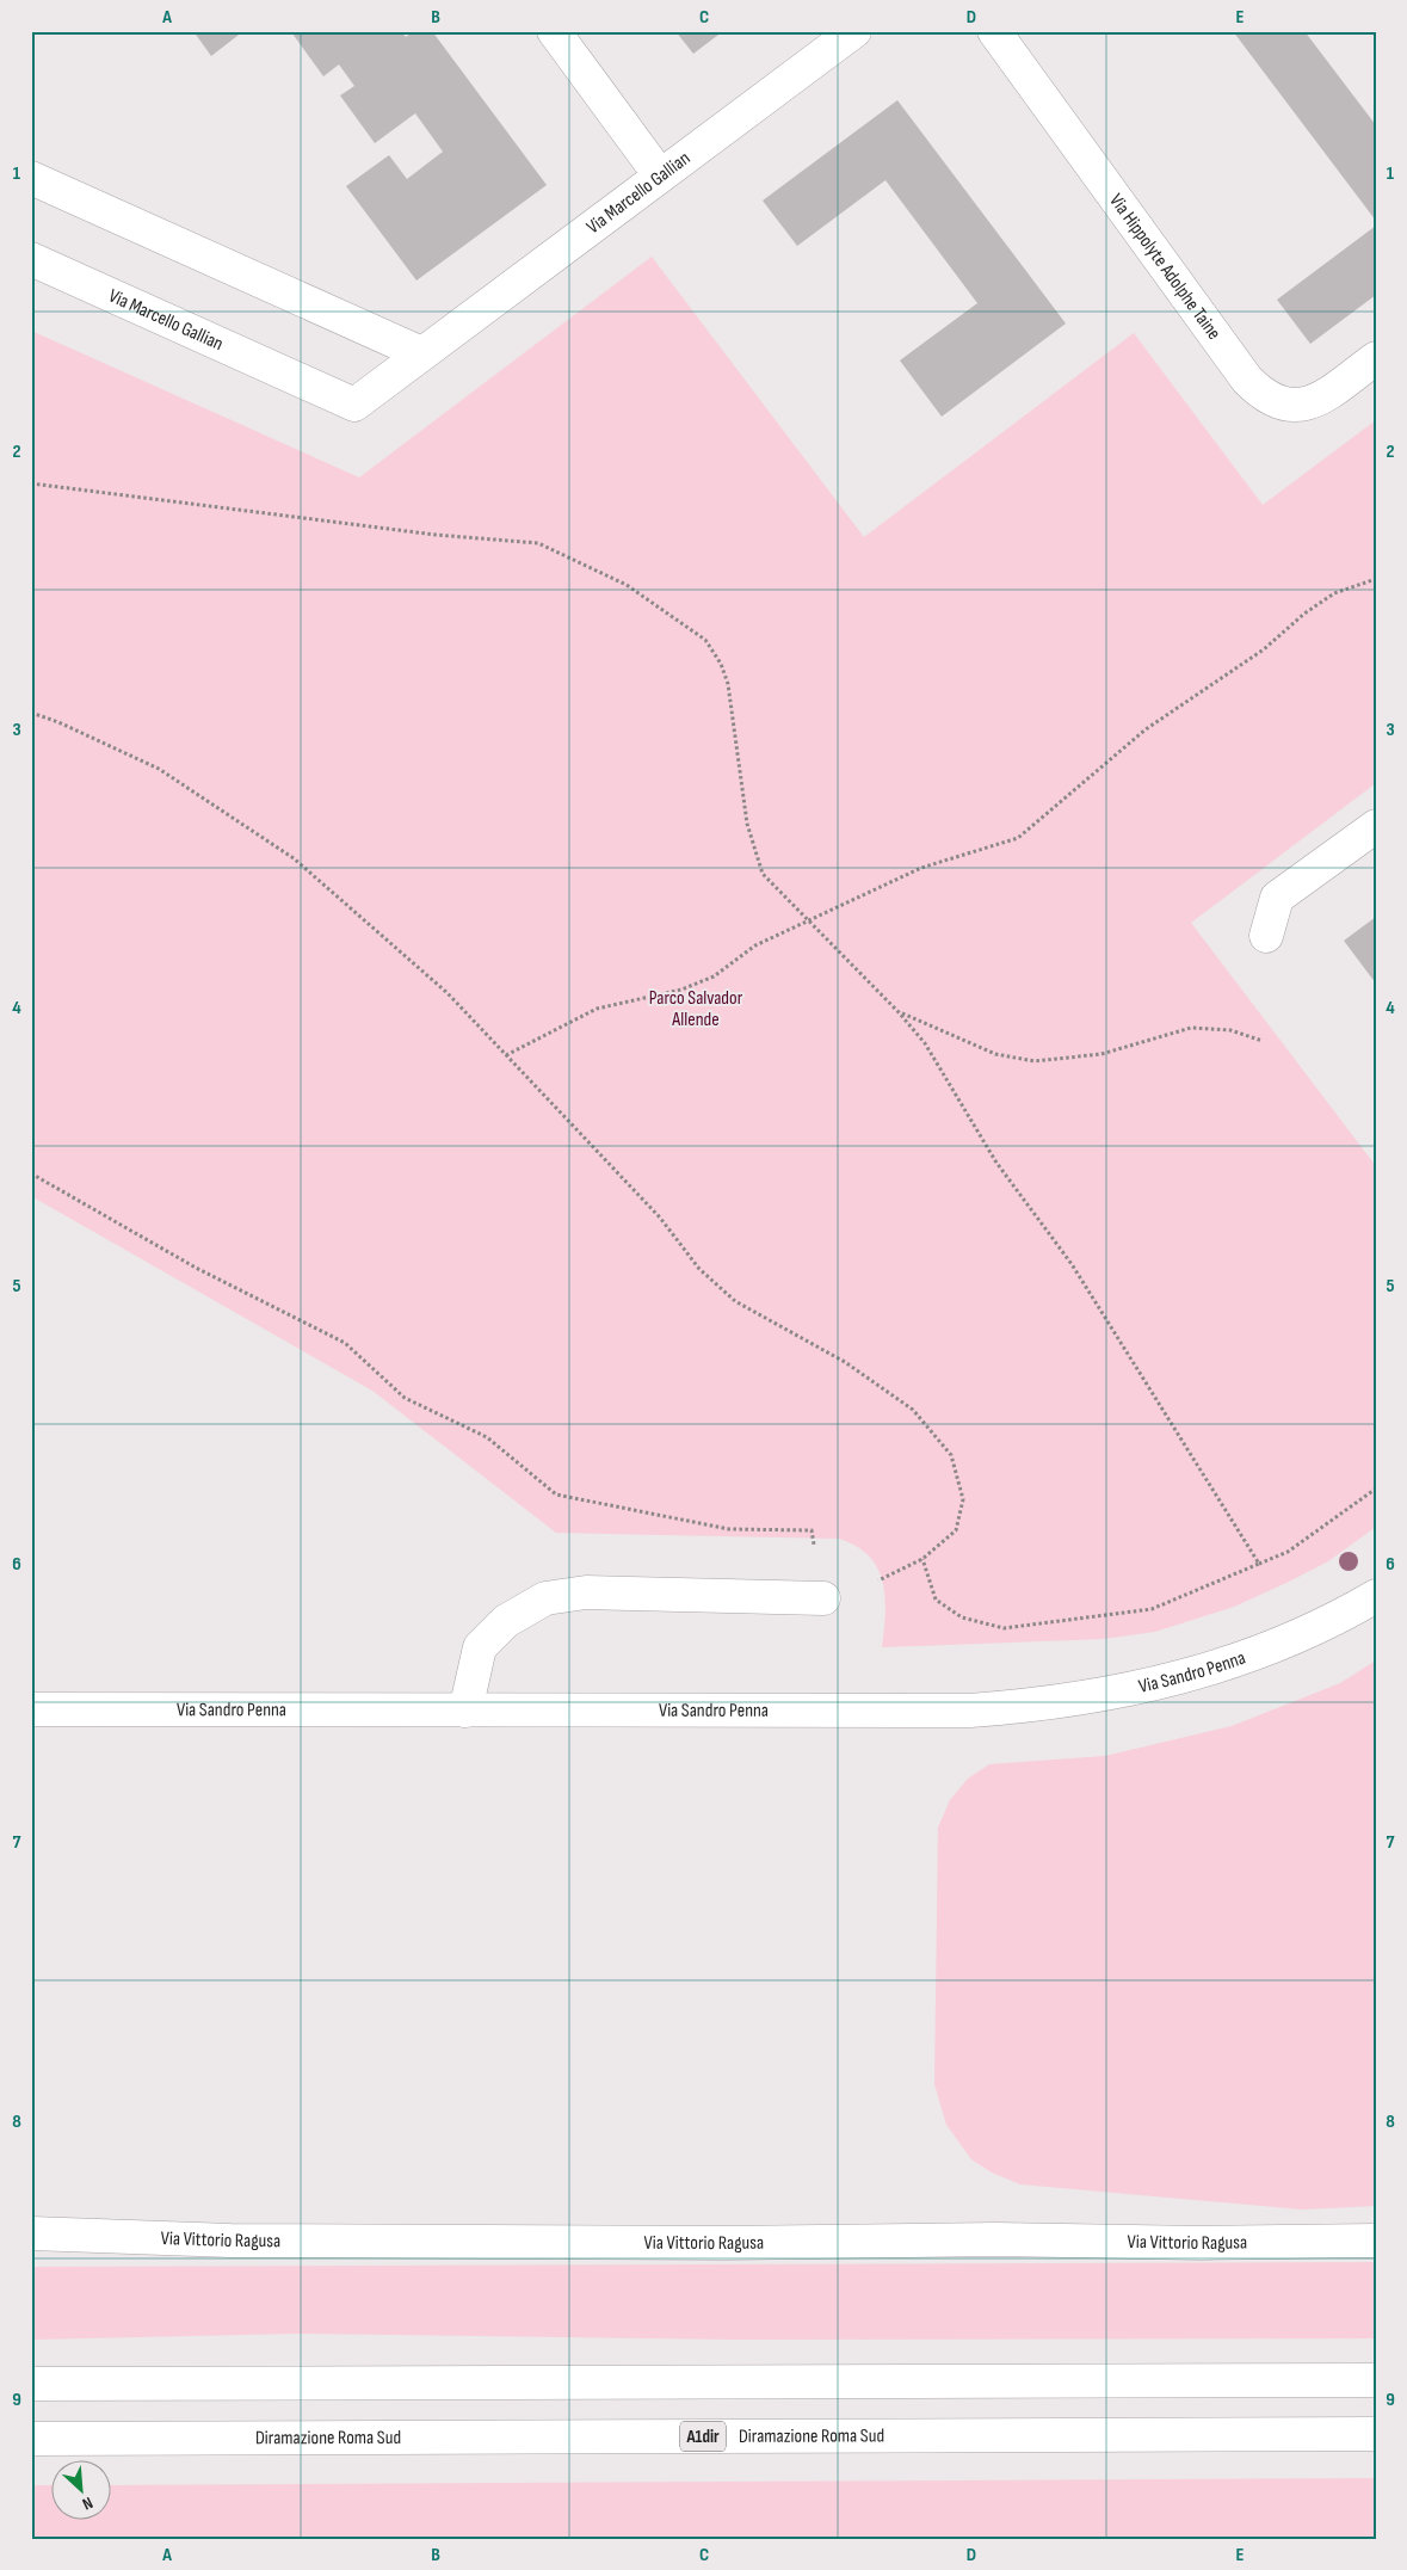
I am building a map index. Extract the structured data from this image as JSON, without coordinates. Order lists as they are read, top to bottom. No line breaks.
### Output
{"streets":{"main road":["Via Marcello Gallian","Via Hippolyte Adolphe Taine","Via Sandro Penna","Via Vittorio Ragusa","A1dir","Diramazione Roma Sud"]},"parks":["Parco Salvador Allende"],"north":"bottom right","grid":{"columns":["A","B","C","D","E"],"rows":["1","2","3","4","5","6","7","8","9"]}}
